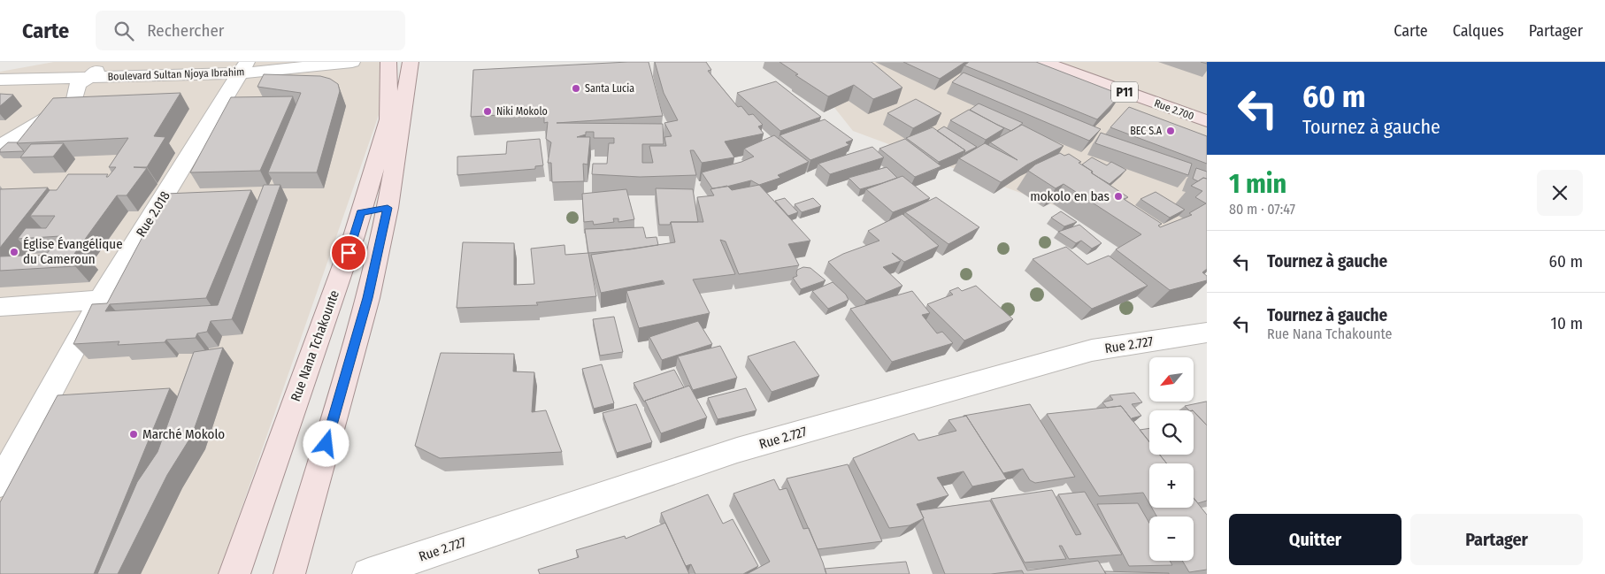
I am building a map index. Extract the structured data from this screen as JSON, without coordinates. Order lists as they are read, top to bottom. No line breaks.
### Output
{"streets":{"main road":["P11","Rue 2.700","Rue Nana Tchakounte"],"street":["Boulevard Sultan Njoya Ibrahim","Rue 2.018","Rue 2.727"]},"crossings":[["Boulevard Sultan Njoya Ibrahim","Rue 2.018"]],"places":["Santa Lucia","Niki Mokolo","BEC S.A","mokolo en bas","Église Évangélique du Cameroun","Marché Mokolo"],"north":"bottom left","page":{"header":"Carte","search":"Rechercher","nav":["Carte","Calques","Partager"],"turn":["60 m","Tournez à gauche"],"heading":["1 min","80 m · 07:47"],"list":[{"name":"Tournez à gauche","value":"60 m"},{"name":"Tournez à gauche","note":"Rue Nana Tchakounte","value":"10 m"}],"map_buttons":["+","−"],"buttons":["Quitter","Partager"]}}
